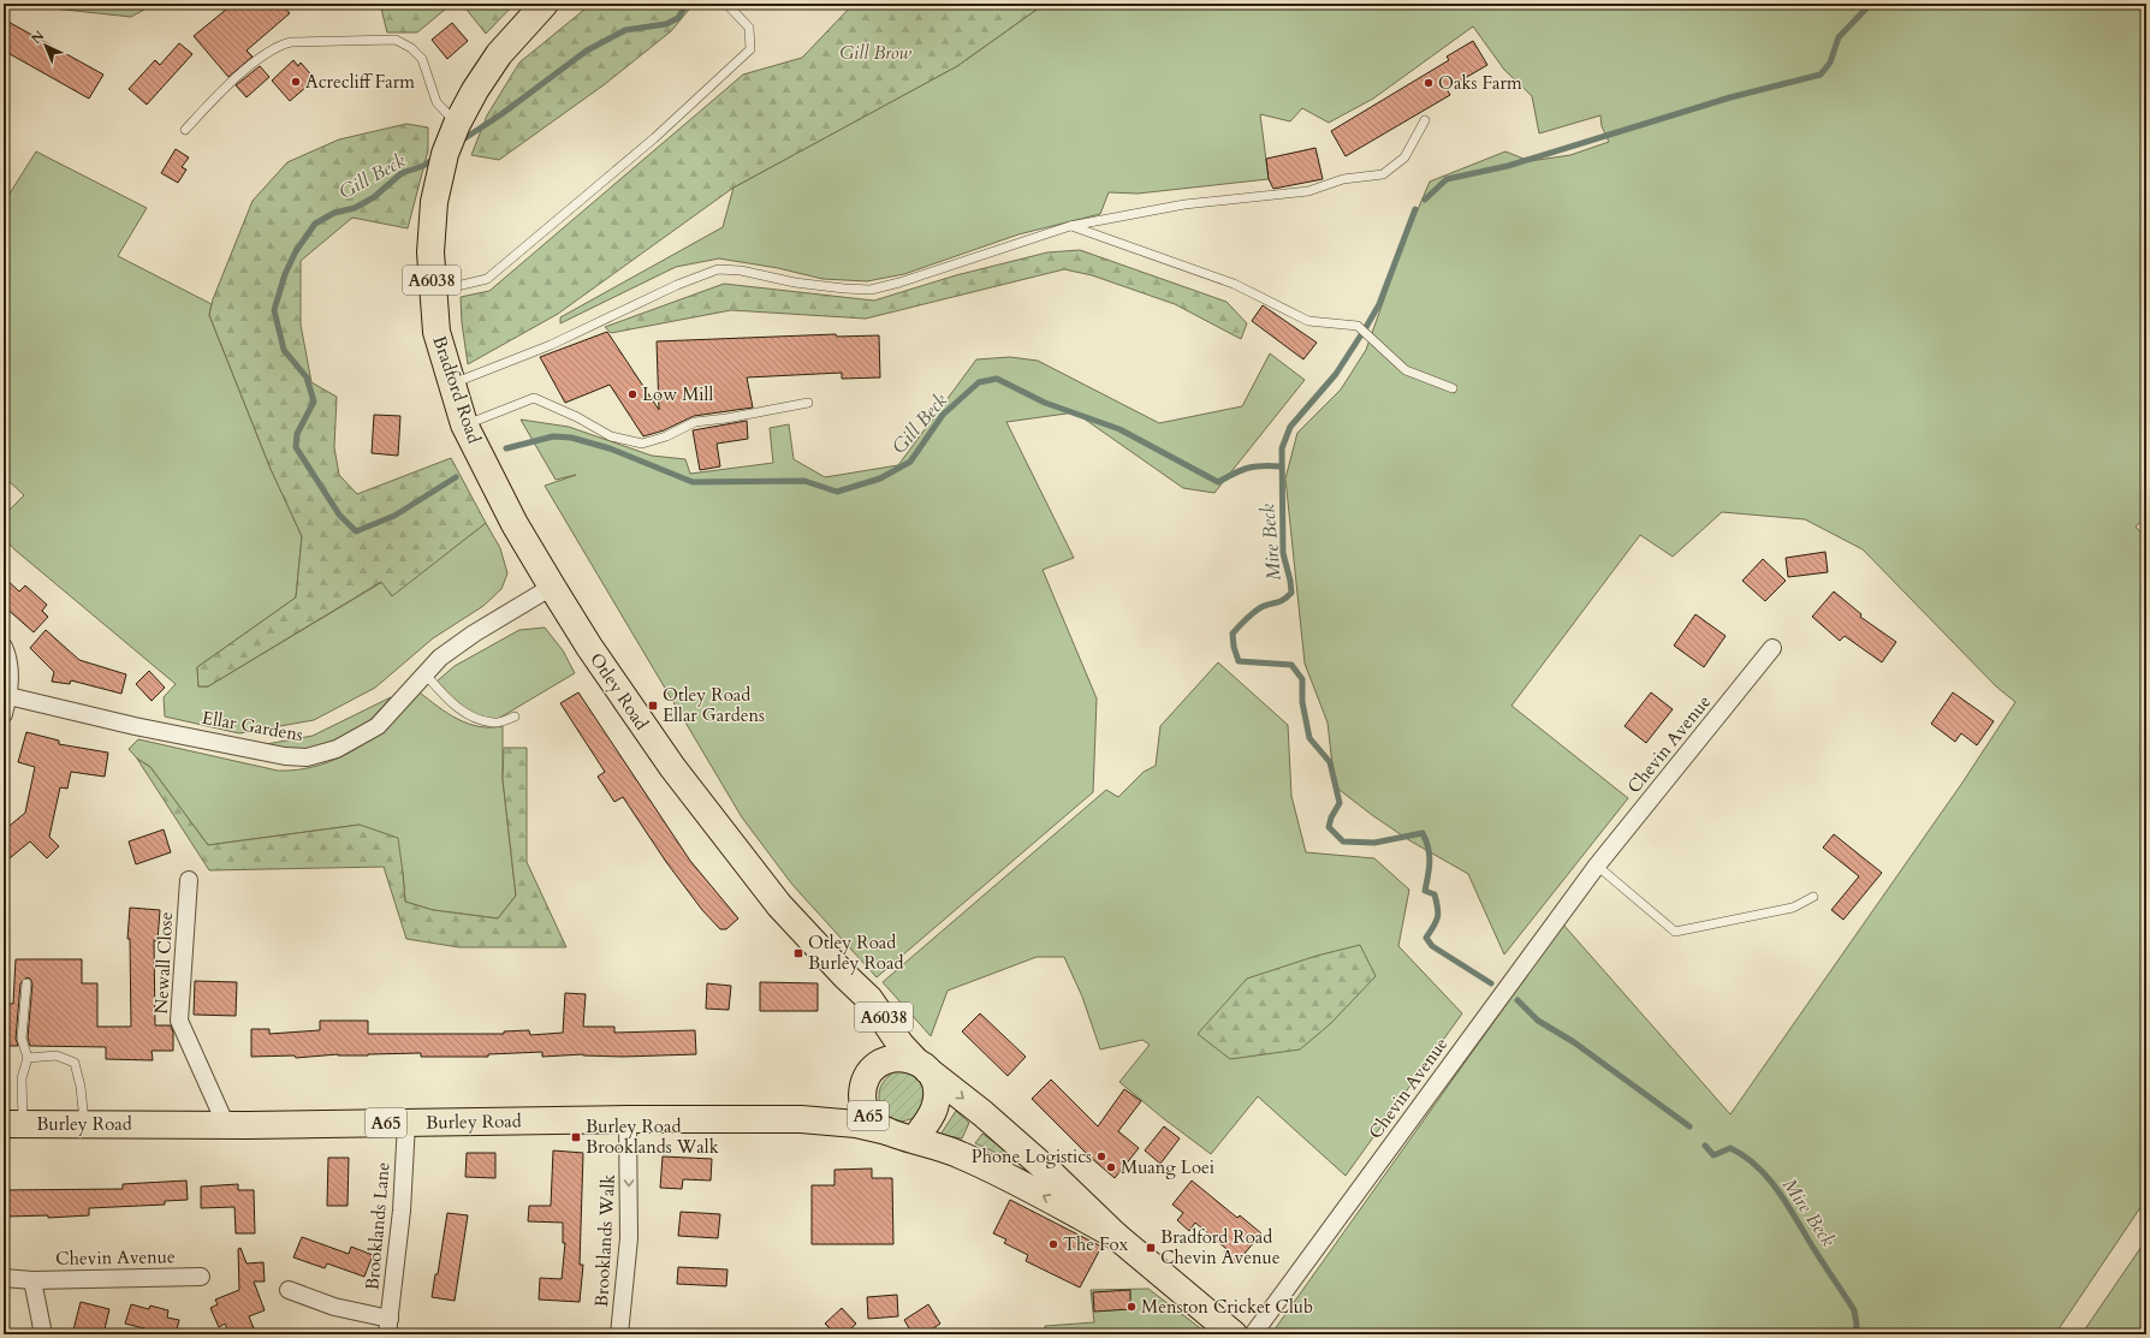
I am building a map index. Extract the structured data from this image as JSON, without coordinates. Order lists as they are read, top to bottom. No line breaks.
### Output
{"streets":{"main road":["A6038","Bradford Road","Otley Road","A65","Burley Road"],"street":["Ellar Gardens","Chevin Avenue","Newall Close","Brooklands Lane","Brooklands Walk"]},"crossings":[["A6038","Otley Road"],["A6038","A65"],["A6038","Burley Road"],["Bradford Road","Otley Road"],["Otley Road","Ellar Gardens"],["Newall Close","Burley Road"],["A65","Burley Road"],["Burley Road","Brooklands Lane"],["Burley Road","Brooklands Walk"]],"one_way":["Brooklands Walk"],"water":["Gill Beck","Mire Beck"],"parks":["Gill Brow"],"places":{"other":["Acrecliff Farm","Oaks Farm","Low Mill","Phone Logistics","Muang Loei","The Fox","Menston Cricket Club"],"transit":["Otley Road Ellar Gardens","Otley Road Burley Road","Burley Road Brooklands Walk","Bradford Road Chevin Avenue"]},"north":"top left"}
